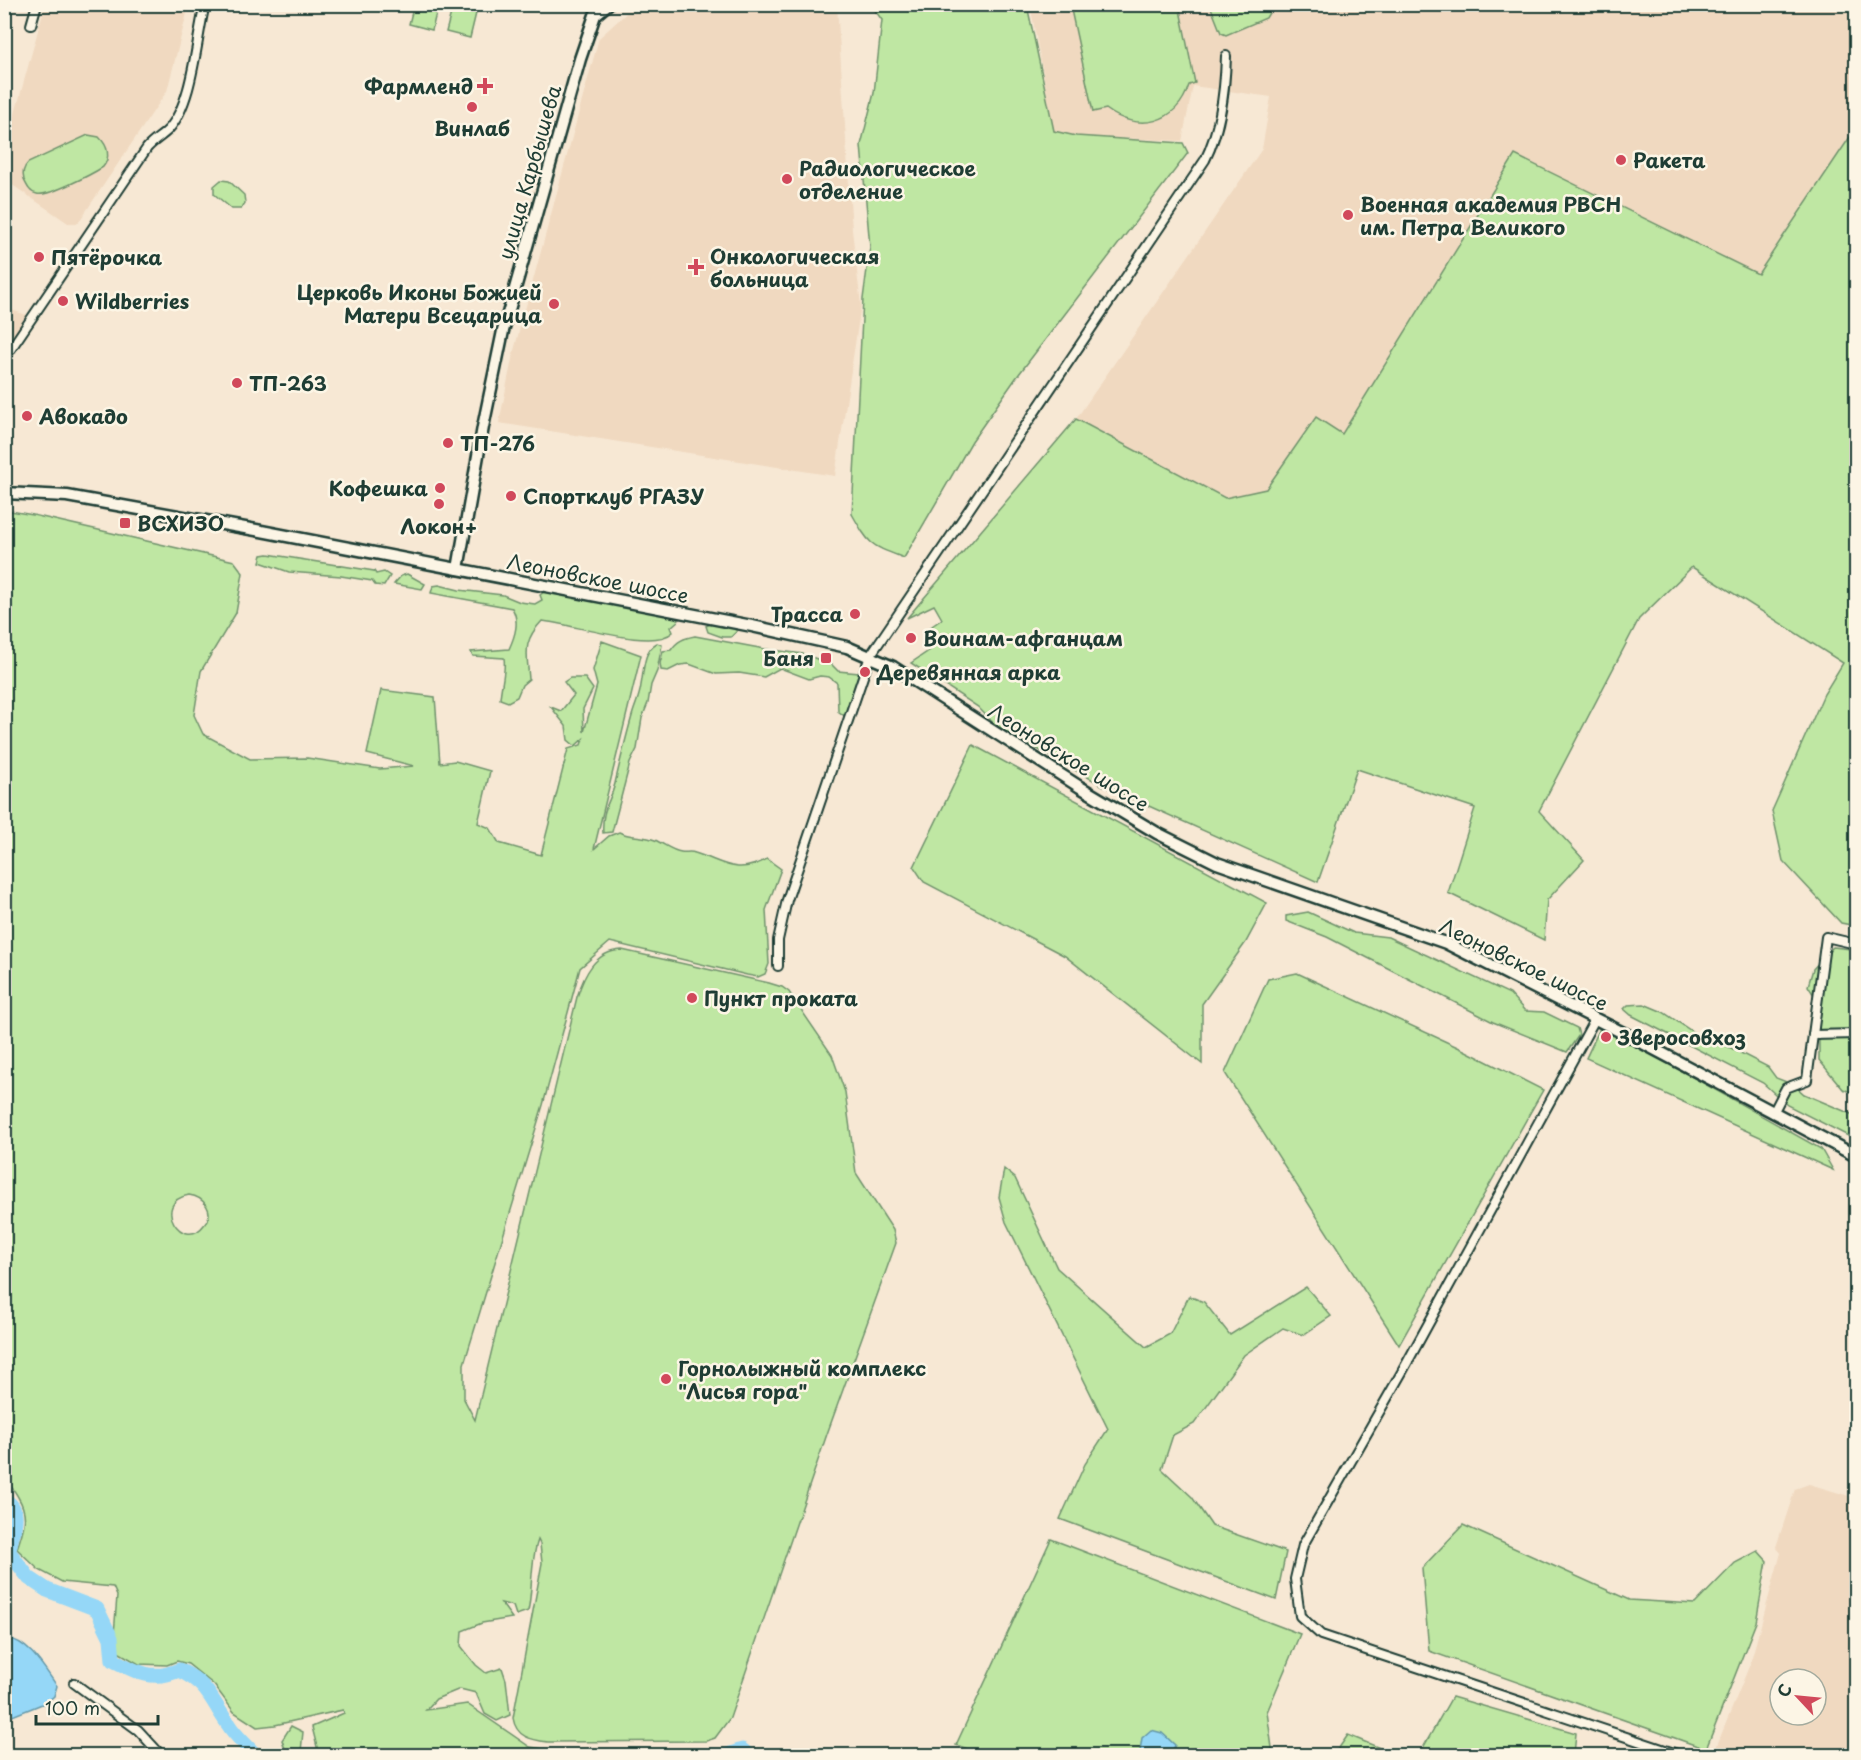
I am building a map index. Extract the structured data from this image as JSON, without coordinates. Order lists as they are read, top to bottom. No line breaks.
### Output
{"streets":{"main road":["улица Карбышева","Леоновское шоссе"]},"crossings":[["улица Карбышева","Леоновское шоссе"]],"places":{"health":["Фармленд","Онкологическая больница"],"other":["Винлаб","Ракета","Радиологическое отделение","Военная академия РВСН им. Петра Великого","Пятёрочка","Wildberries","Церковь Иконы Божией Матери Всецарица","ТП-263","Авокадо","ТП-276","Кофешка","Спортклуб РГАЗУ","Локон+","Трасса","Воинам-афганцам","Деревянная арка","Пункт проката","Зверосовхоз","Горнолыжный комплекс \"Лисья гора\""],"transit":["ВСХИЗО","Баня"]},"scale_bar":"100 m","north":"top left"}
